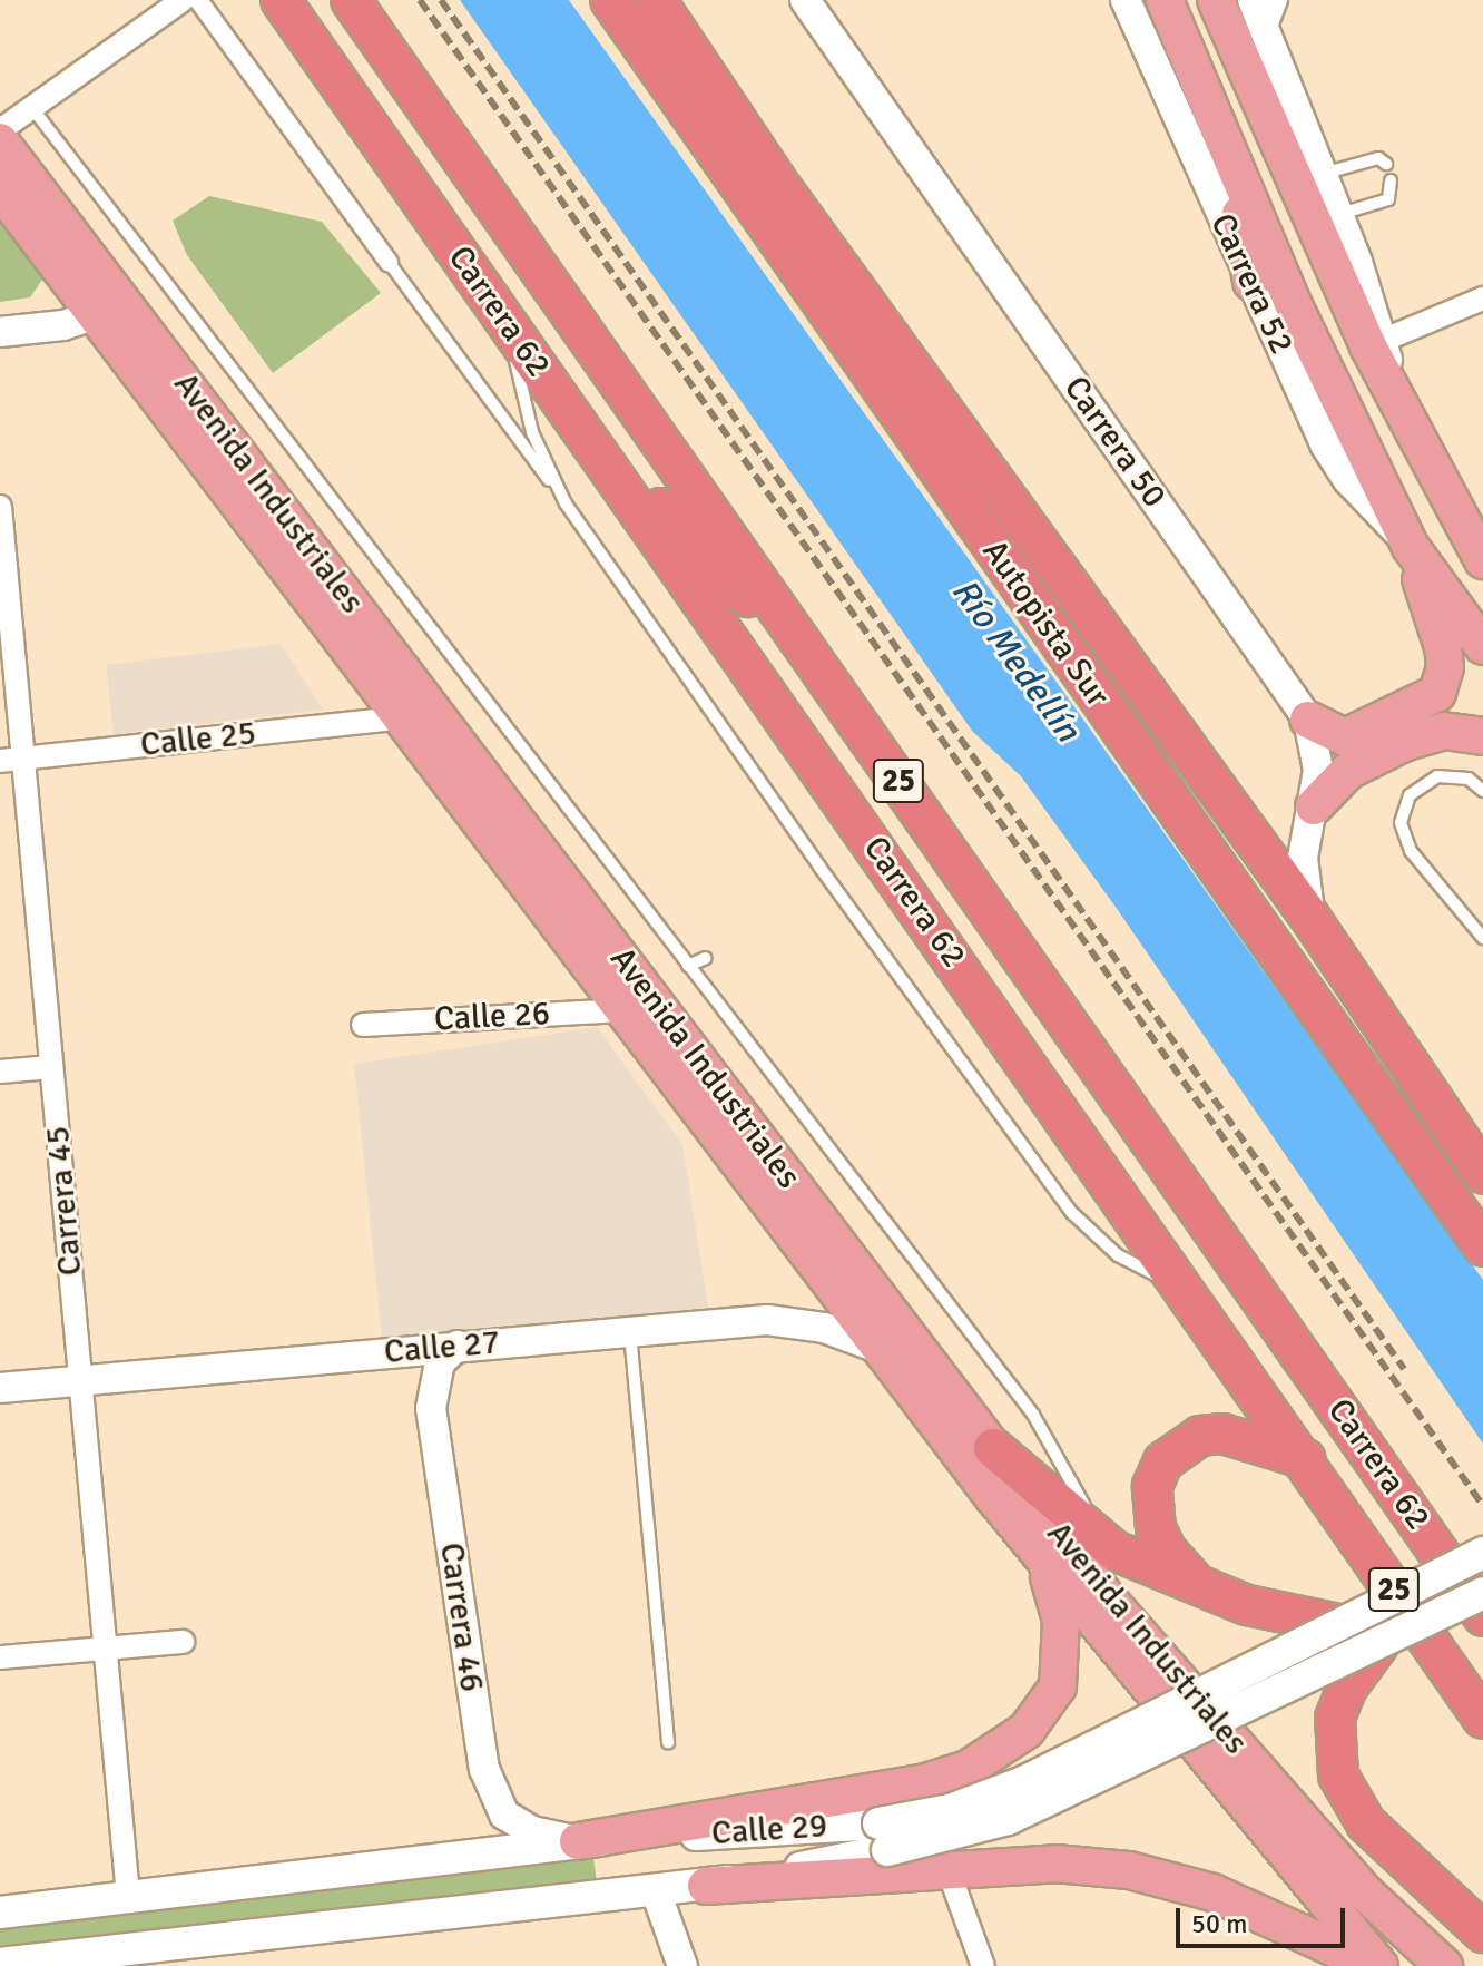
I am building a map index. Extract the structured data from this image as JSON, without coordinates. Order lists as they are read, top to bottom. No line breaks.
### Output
{"streets":{"highway":["Carrera 62","Autopista Sur","25"],"main road":["Carrera 52","Avenida Industriales","Calle 29"],"street":["Carrera 50","Calle 25","Calle 26","Carrera 45","Calle 27","Carrera 46"]},"crossings":[["Carrera 50","Autopista Sur"],["Avenida Industriales","Calle 25"],["Avenida Industriales","Calle 26"],["Avenida Industriales","Calle 27"],["Calle 25","Carrera 45"],["Carrera 45","Calle 27"],["Carrera 45","Calle 29"],["Calle 27","Carrera 46"],["Carrera 46","Calle 29"]],"water":["Río Medellín"],"scale_bar":"50 m"}
